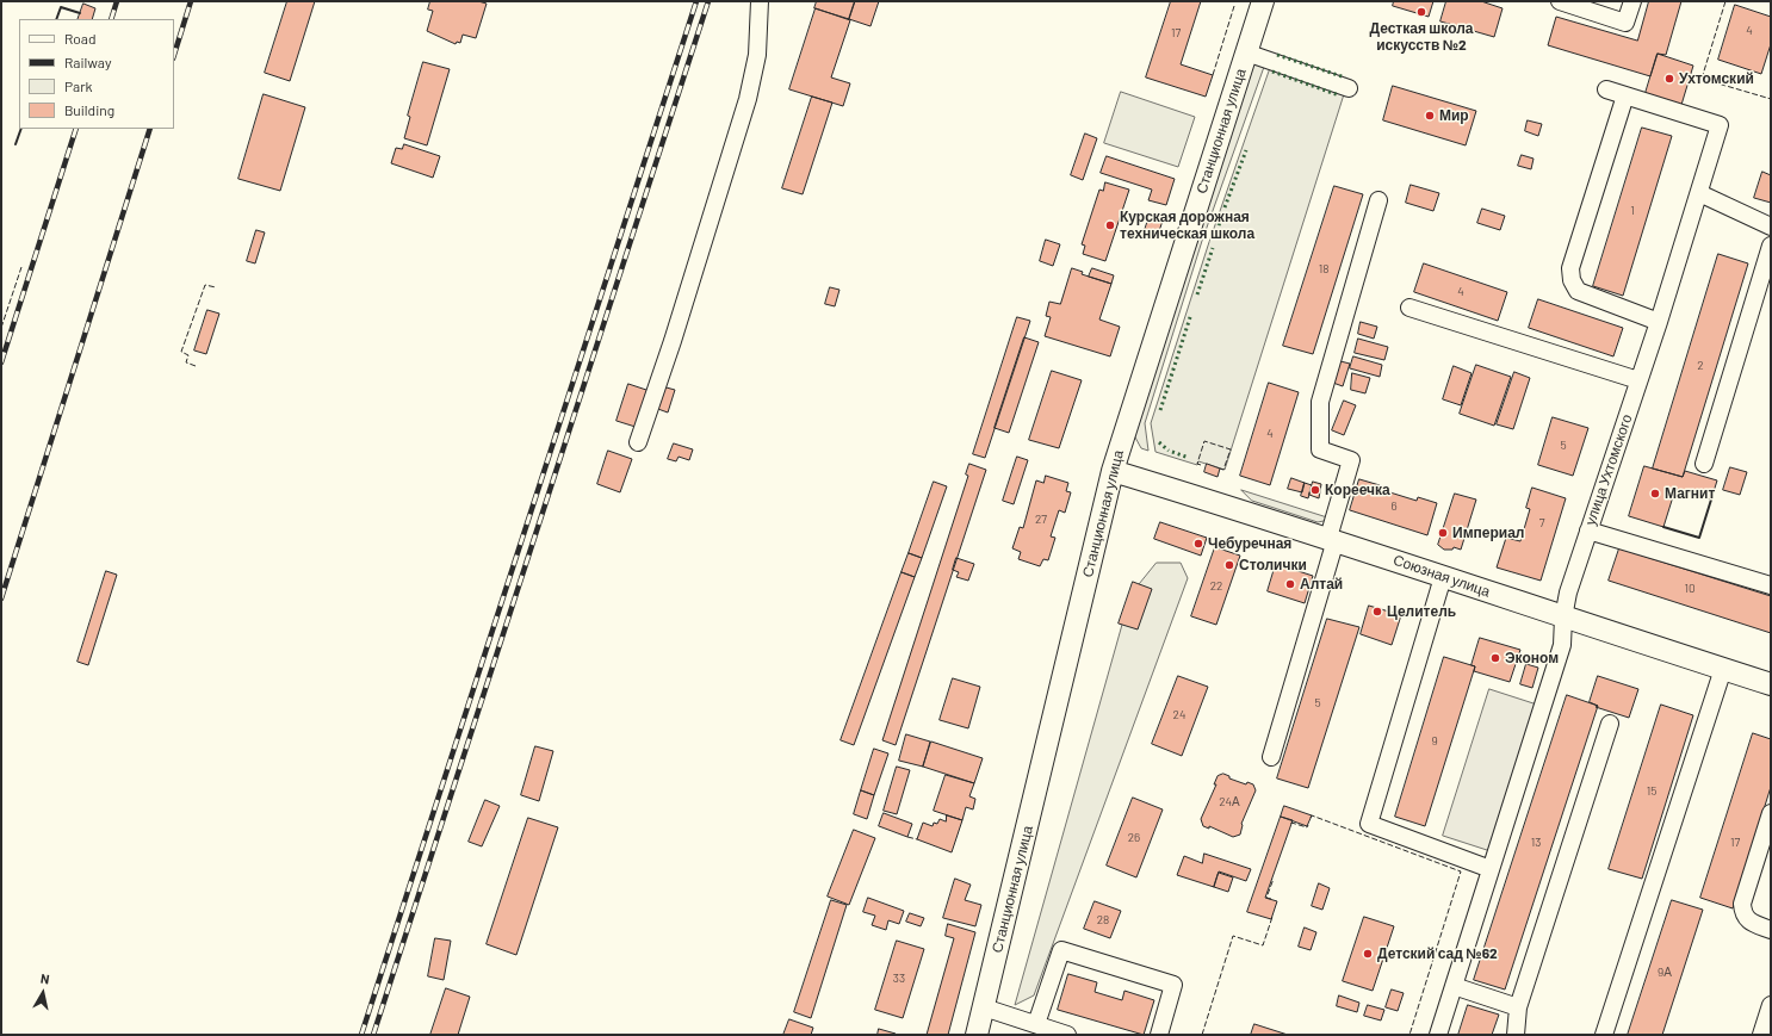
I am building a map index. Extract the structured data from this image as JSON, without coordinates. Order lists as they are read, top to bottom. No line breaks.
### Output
{"streets":{"main road":["Станционная улица","Союзная улица"],"street":["улица Ухтомского"]},"crossings":[["Станционная улица","Союзная улица"],["улица Ухтомского","Союзная улица"]],"places":["Десткая школа искусств №2","Ухтомский","Мир","Курская дорожная техническая школа","Кореечка","Магнит","Империал","Чебуречная","Столички","Алтай","Целитель","Эконом","Детский сад №62"],"house_numbers":["4","17","1","18","4","2","4","5","6","27","7","22","10","5","24","9","15","24А","26","13","17","28","9А","33"],"legend":["Road","Railway","Park","Building"],"north":"top"}
